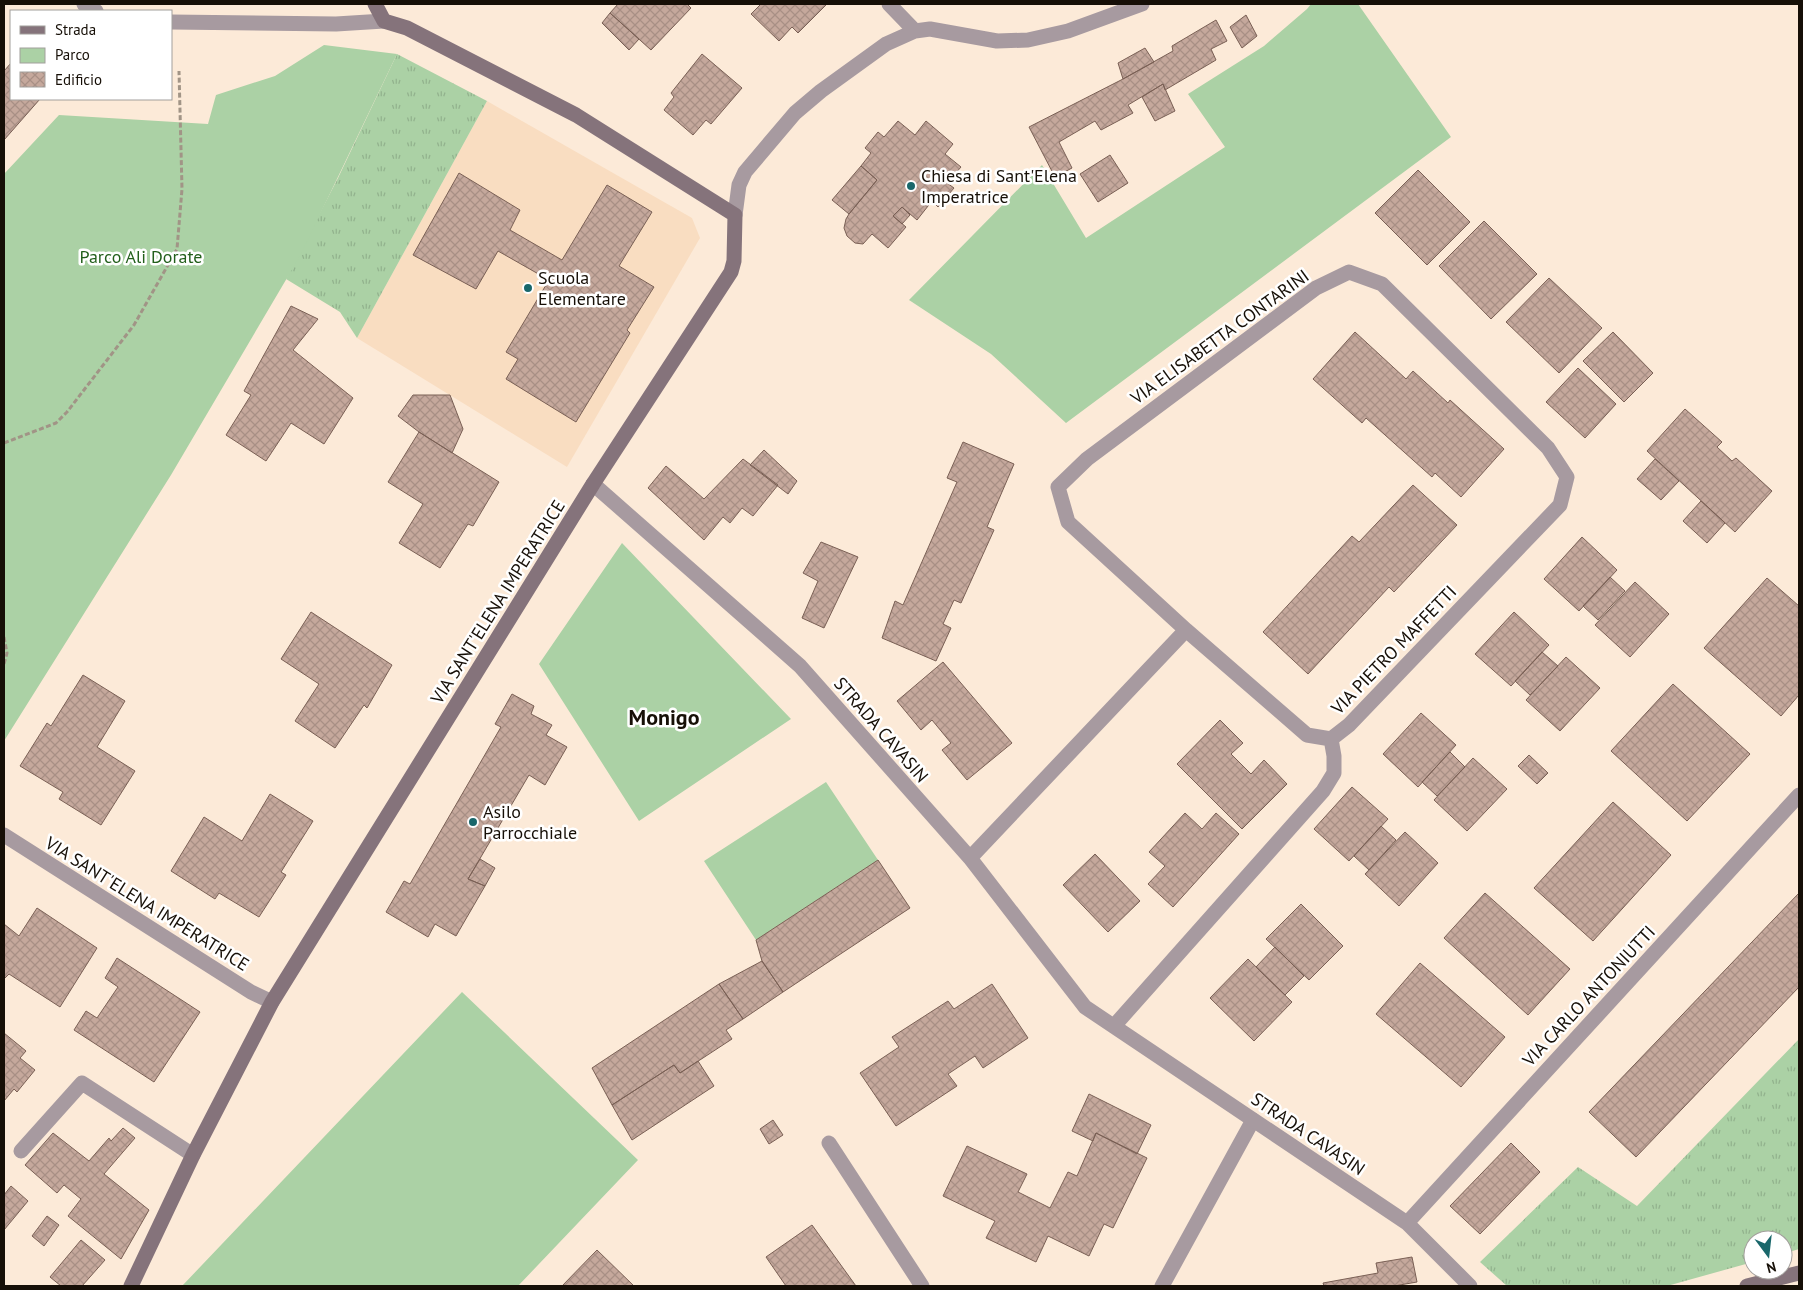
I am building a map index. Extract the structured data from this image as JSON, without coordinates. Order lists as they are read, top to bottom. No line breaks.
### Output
{"streets":{"street":["VIA ELISABETTA CONTARINI","VIA SANT'ELENA IMPERATRICE","VIA PIETRO MAFFETTI","STRADA CAVASIN","VIA CARLO ANTONIUTTI"]},"crossings":[["VIA ELISABETTA CONTARINI","VIA PIETRO MAFFETTI"],["VIA SANT'ELENA IMPERATRICE","STRADA CAVASIN"],["STRADA CAVASIN","VIA CARLO ANTONIUTTI"]],"districts":["Monigo"],"parks":["Parco Ali Dorate"],"places":["Chiesa di Sant'Elena Imperatrice","Scuola Elementare","Asilo Parrocchiale"],"legend":["Strada","Parco","Edificio"],"north":"bottom"}
